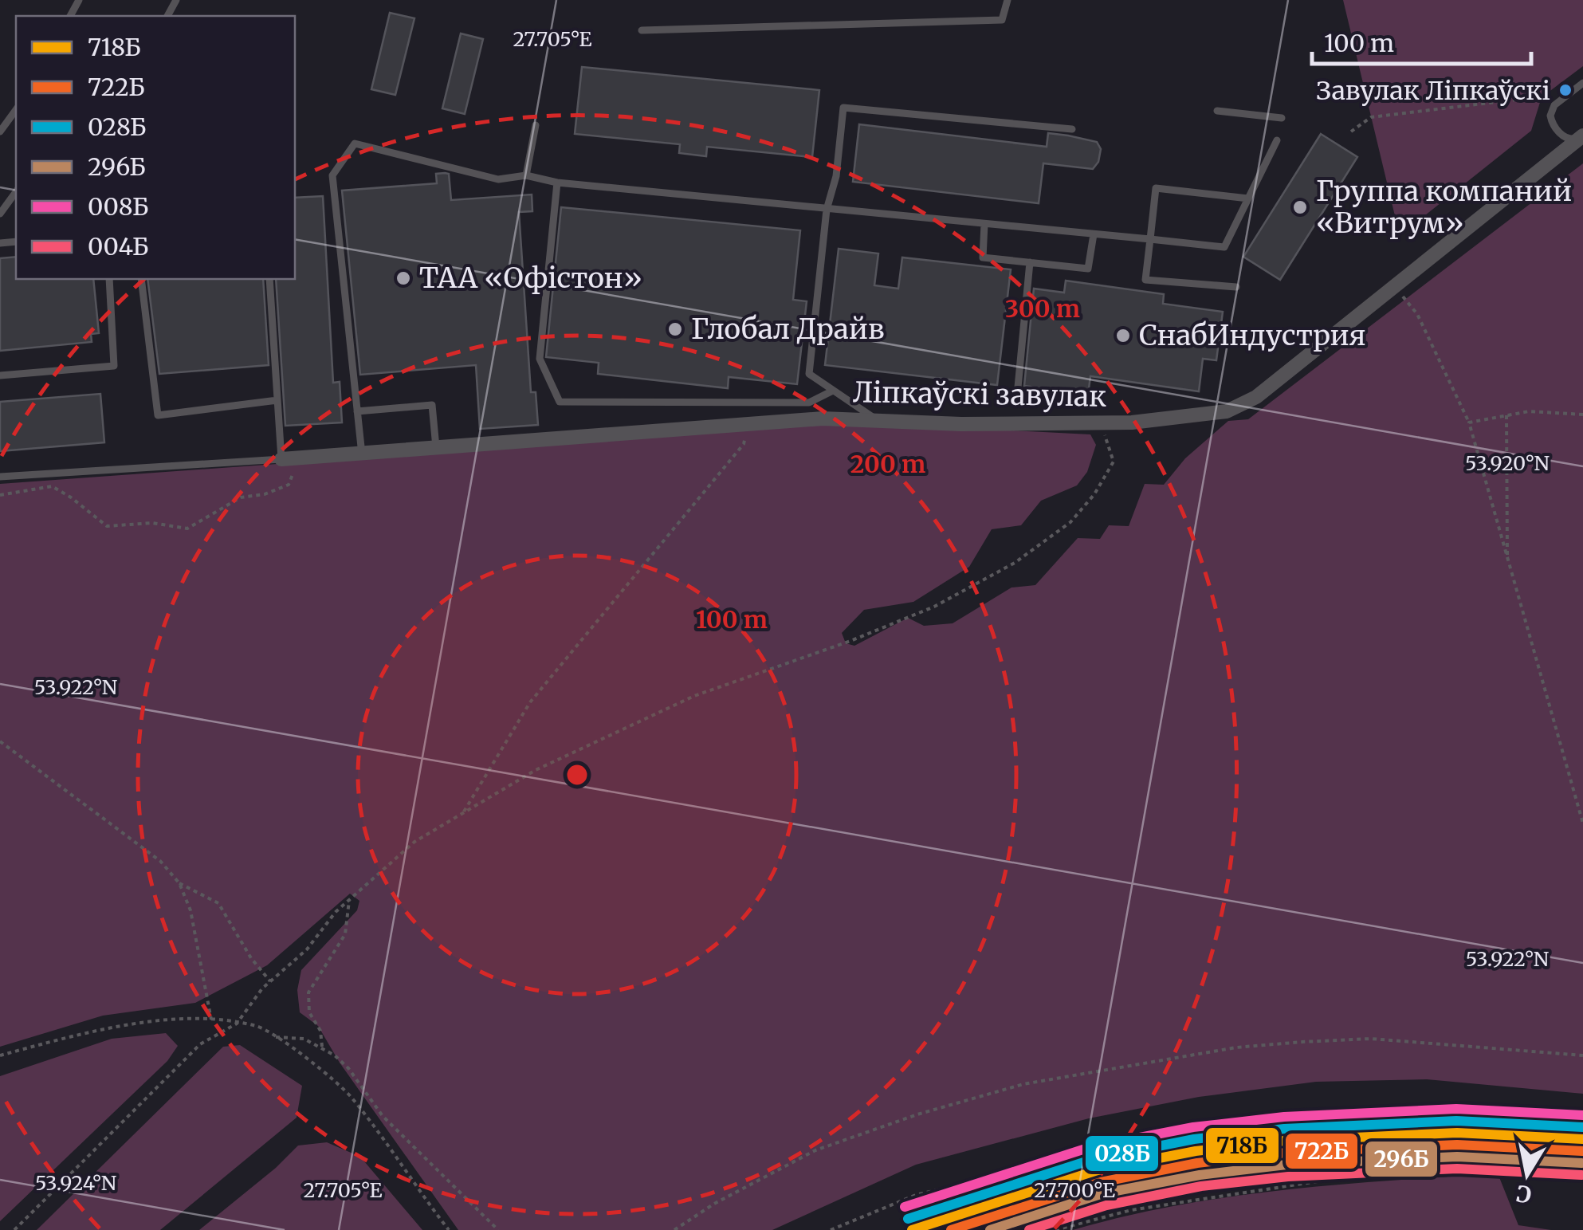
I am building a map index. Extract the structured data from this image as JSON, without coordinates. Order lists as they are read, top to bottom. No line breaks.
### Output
{"streets":{"street":["Ліпкаўскі завулак"]},"places":["Завулак Ліпкаўскі","Группа компаний «Витрум»","ТАА «Офістон»","Глобал Драйв","СнабИндустрия"],"lines":["transit line 008Б","transit line 028Б","transit line 718Б","transit line 722Б","transit line 296Б","transit line 004Б"],"legend":["718Б","722Б","028Б","296Б","008Б","004Б"],"scale_bar":"100 m","north":"bottom","coordinates":["27.705°E","53.920°N","53.922°N","53.924°N","27.700°E"],"rings":["300 m","200 m","100 m"]}
